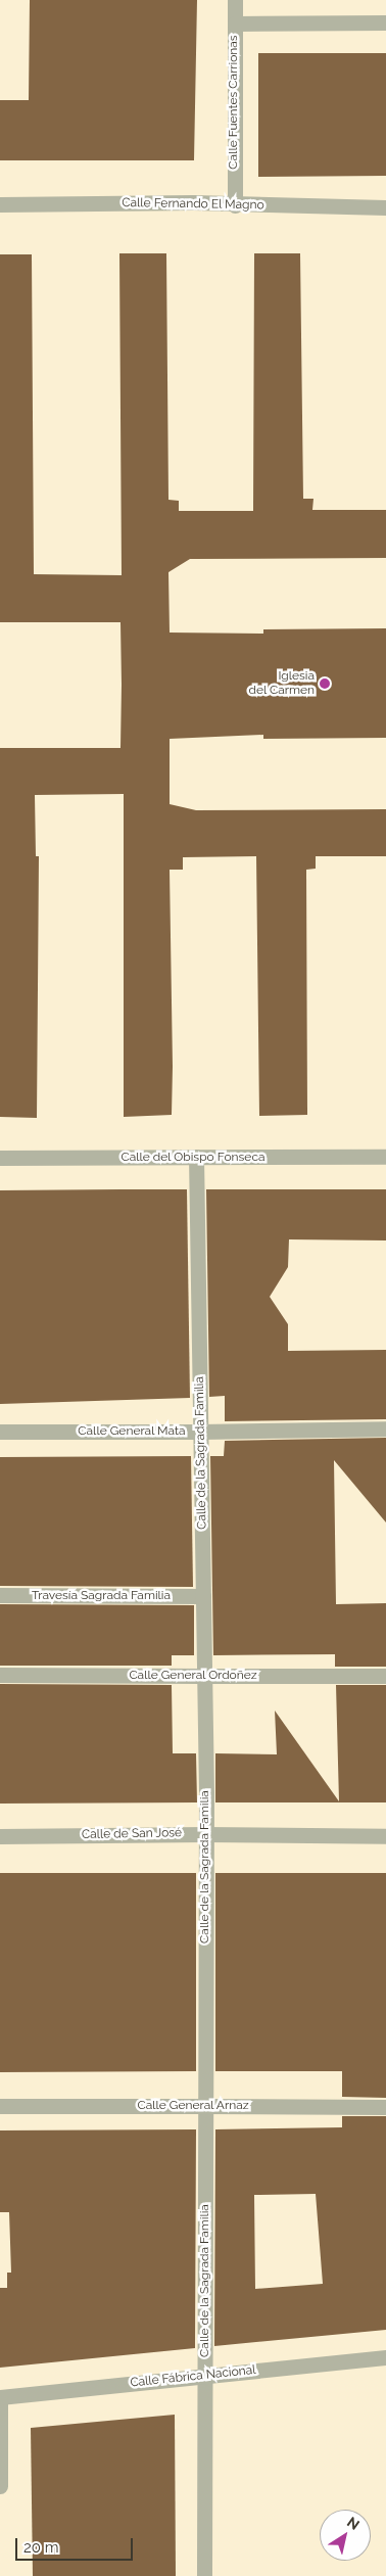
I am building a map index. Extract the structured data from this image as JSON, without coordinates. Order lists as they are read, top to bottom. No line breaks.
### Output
{"streets":{"street":["Calle Fuentes Carrionas","Calle Fernando El Magno","Calle del Obispo Fonseca","Calle General Mata","Calle de la Sagrada Familia","Travesía Sagrada Familia","Calle General Ordoñez","Calle de San José","Calle General Arnaz","Calle Fábrica Nacional"]},"crossings":[["Calle Fuentes Carrionas","Calle Fernando El Magno"],["Calle del Obispo Fonseca","Calle de la Sagrada Familia"],["Calle General Mata","Calle de la Sagrada Familia"],["Calle de la Sagrada Familia","Travesía Sagrada Familia"],["Calle de la Sagrada Familia","Calle General Ordoñez"],["Calle de la Sagrada Familia","Calle de San José"],["Calle de la Sagrada Familia","Calle General Arnaz"],["Calle de la Sagrada Familia","Calle Fábrica Nacional"]],"places":["Iglesia del Carmen"],"scale_bar":"20 m","north":"top right"}
